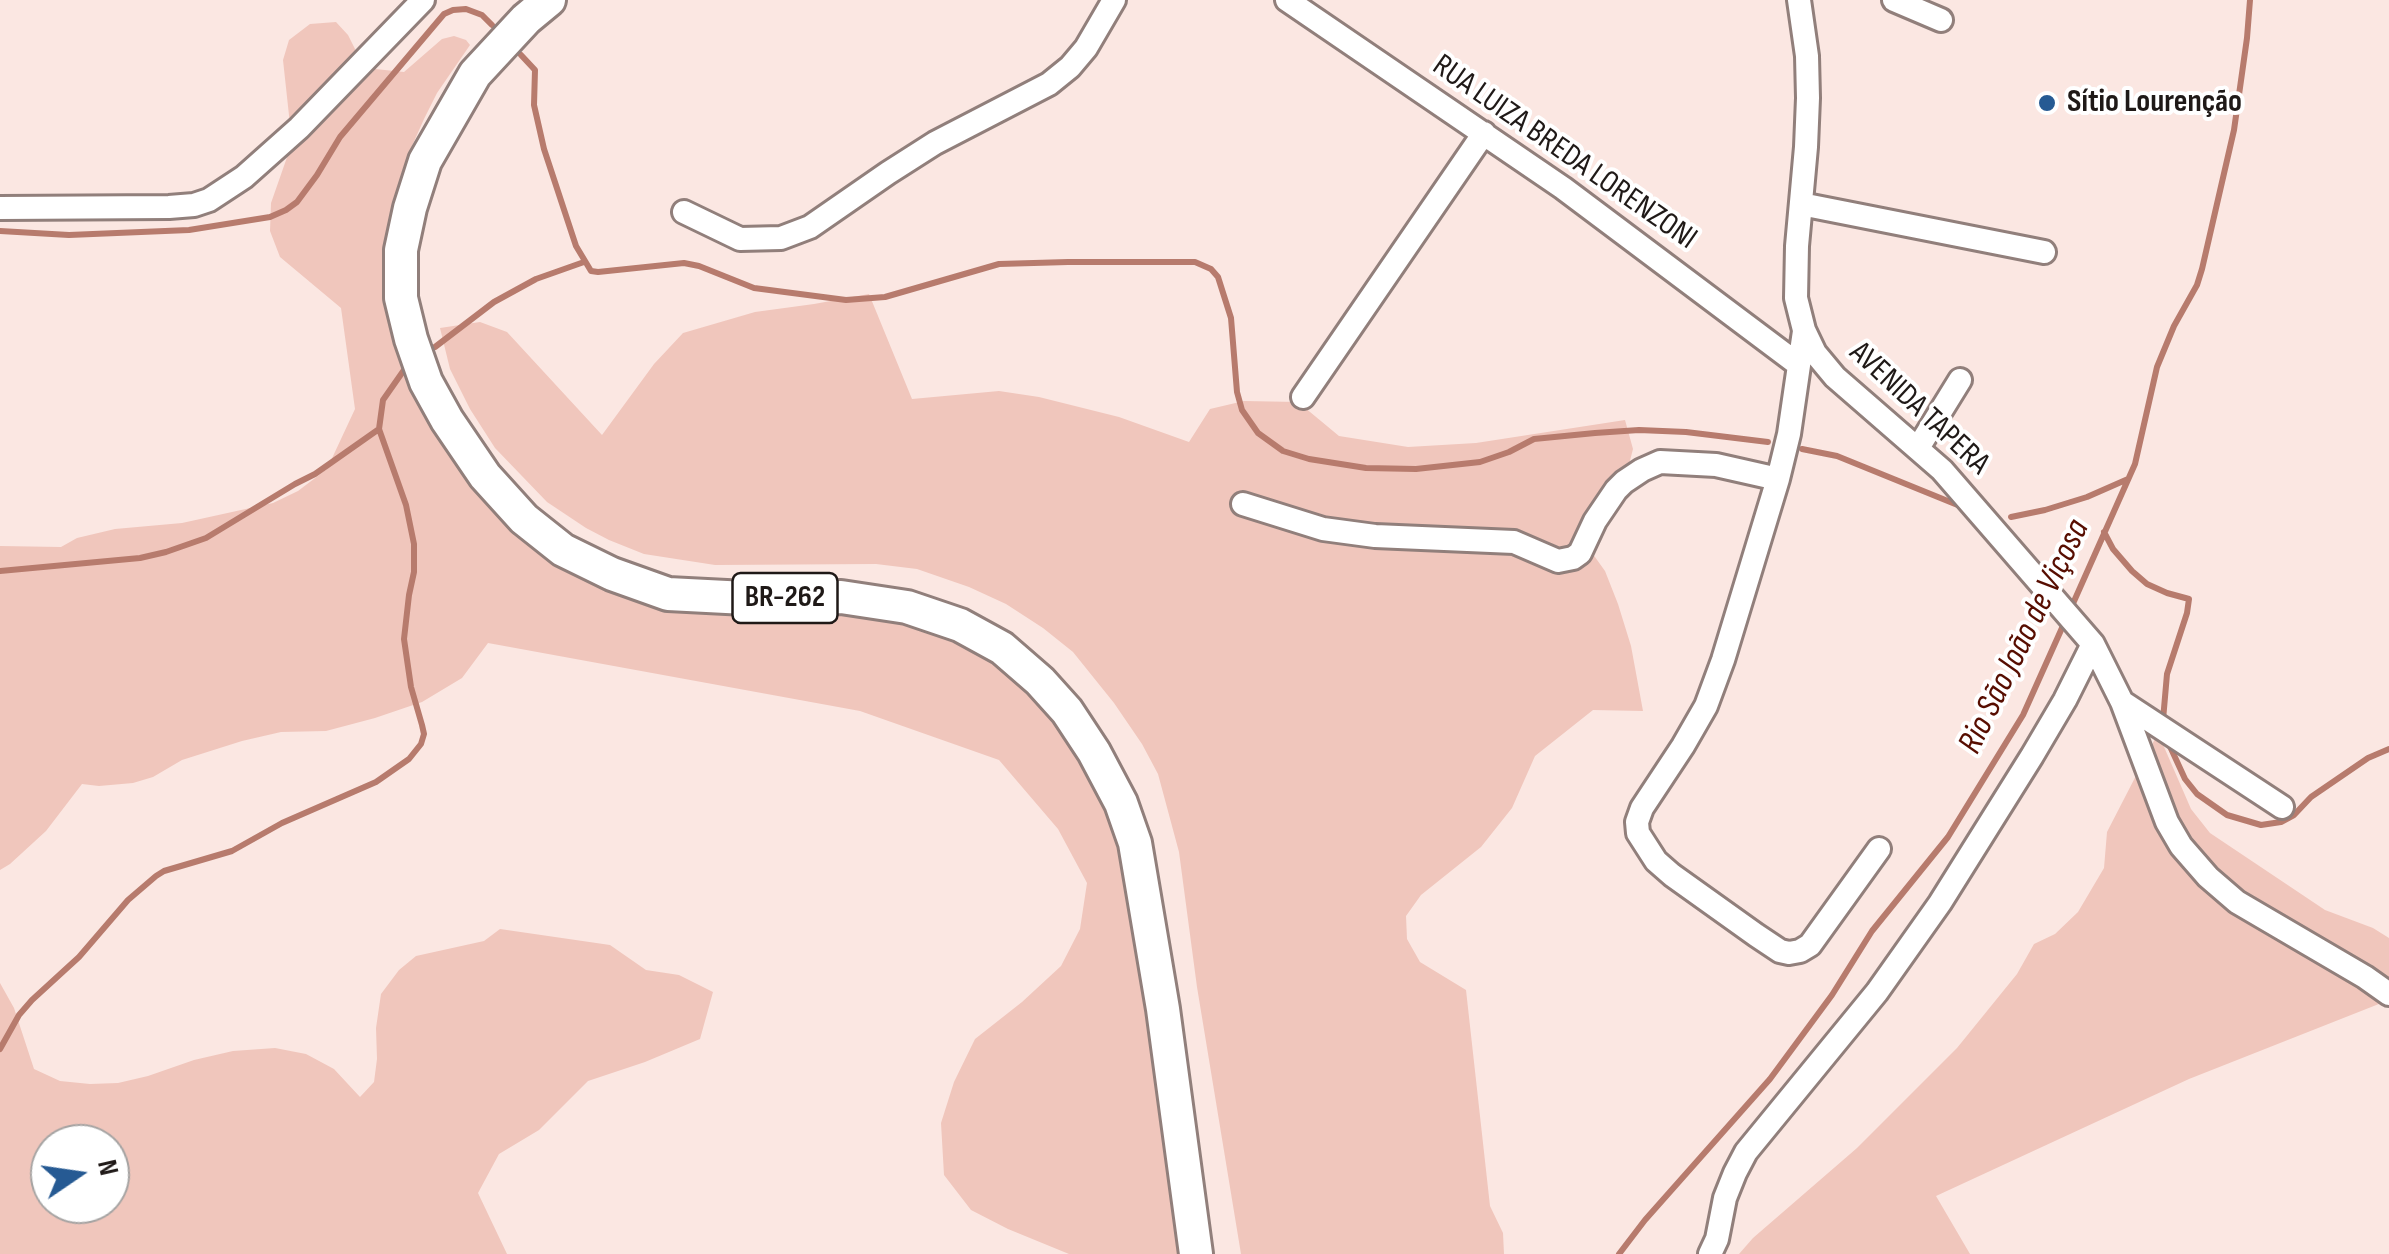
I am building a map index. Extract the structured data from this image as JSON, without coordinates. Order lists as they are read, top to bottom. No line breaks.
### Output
{"streets":{"highway":["BR-262"],"street":["RUA LUIZA BREDA LORENZONI","AVENIDA TAPERA"]},"water":["Rio São João de Viçosa"],"places":["Sítio Lourenção"],"north":"right"}
